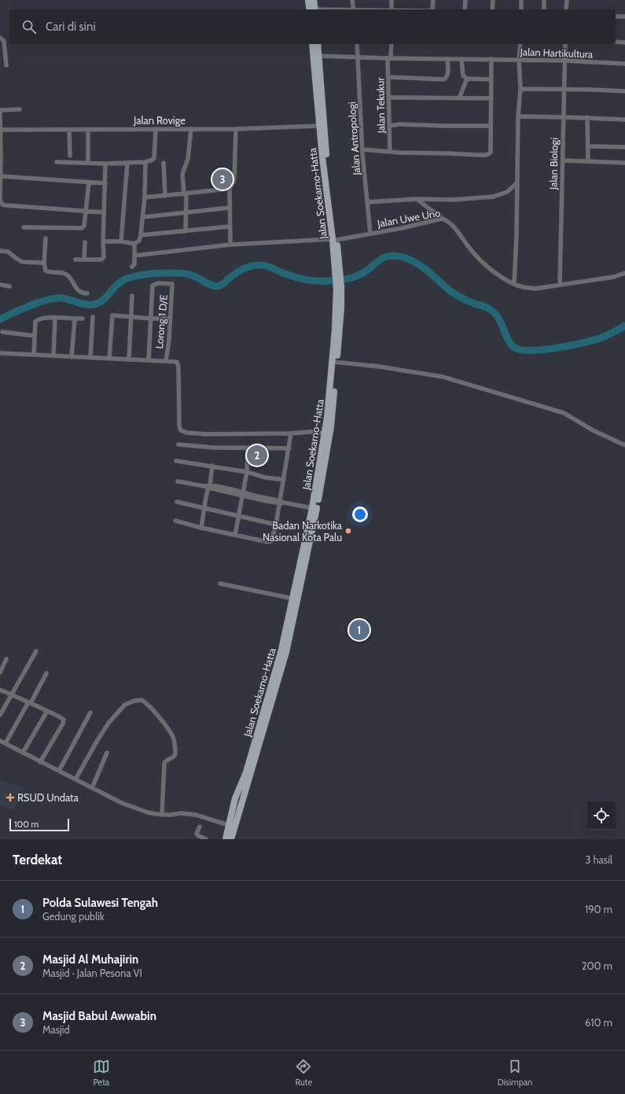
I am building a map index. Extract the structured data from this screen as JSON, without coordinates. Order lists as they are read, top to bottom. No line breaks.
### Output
{"streets":{"main road":["Jalan Soekarno-Hatta"],"street":["Jalan Hartikultura","Jalan Tekukur","Jalan Rovige","Jalan Antropologi","Jalan Biologi","Jalan Uwe Uno","Lorong 1 D/E"]},"crossings":[["Jalan Hartikultura","Jalan Tekukur"],["Jalan Hartikultura","Jalan Antropologi"],["Jalan Hartikultura","Jalan Biologi"],["Jalan Hartikultura","Jalan Soekarno-Hatta"],["Jalan Rovige","Jalan Soekarno-Hatta"],["Jalan Antropologi","Jalan Uwe Uno"],["Jalan Biologi","Jalan Uwe Uno"],["Jalan Soekarno-Hatta","Jalan Uwe Uno"]],"places":{"other":["Badan Narkotika Nasional Kota Palu"],"health":["RSUD Undata"]},"scale_bar":"100 m","page":{"search":"Cari di sini","pins":["3","2","1"],"scale":"100 m","heading":["Terdekat","3 hasil"],"list":[{"mark":"1","name":"Polda Sulawesi Tengah","note":"Gedung publik","value":"190 m"},{"mark":"2","name":"Masjid Al Muhajirin","note":"Masjid · Jalan Pesona VI","value":"200 m"},{"mark":"3","name":"Masjid Babul Awwabin","note":"Masjid","value":"610 m"}],"nav":["Peta","Rute","Disimpan"]}}
